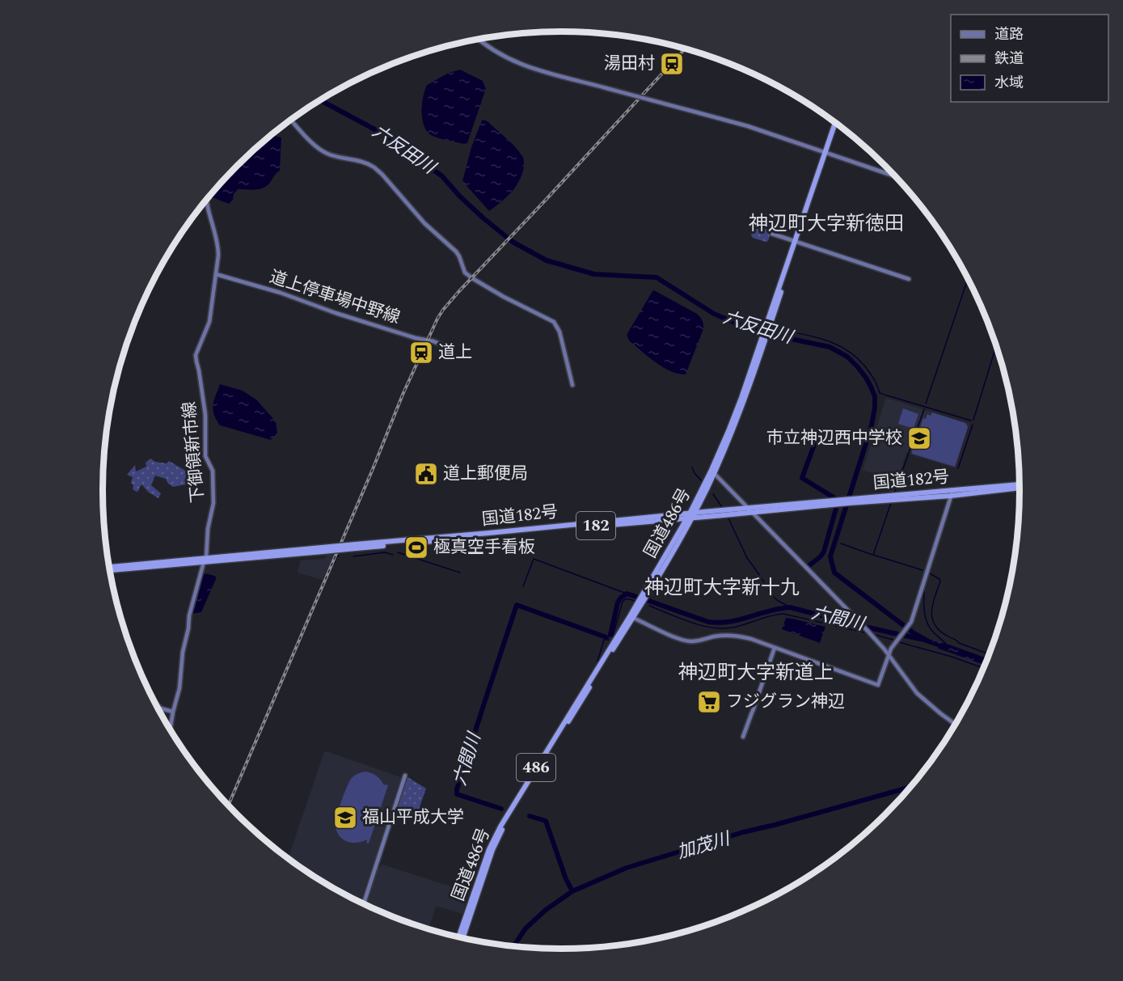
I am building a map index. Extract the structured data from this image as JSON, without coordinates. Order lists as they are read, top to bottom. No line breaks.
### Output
{"streets":{"highway":["国道182号","国道486号","182","486"],"street":["道上停車場中野線","下御領新市線"]},"crossings":[["道上停車場中野線","下御領新市線"],["下御領新市線","国道182号"],["国道182号","国道486号"]],"districts":["神辺町大字新徳田","神辺町大字新十九","神辺町大字新道上"],"water":["六反田川","六間川","加茂川"],"places":{"station":["湯田村","道上"],"school or university":["市立神辺西中学校","福山平成大学"],"public building":["道上郵便局"],"sports":["極真空手看板"],"supermarket":["フジグラン神辺"]},"legend":["道路","鉄道","水域"]}
